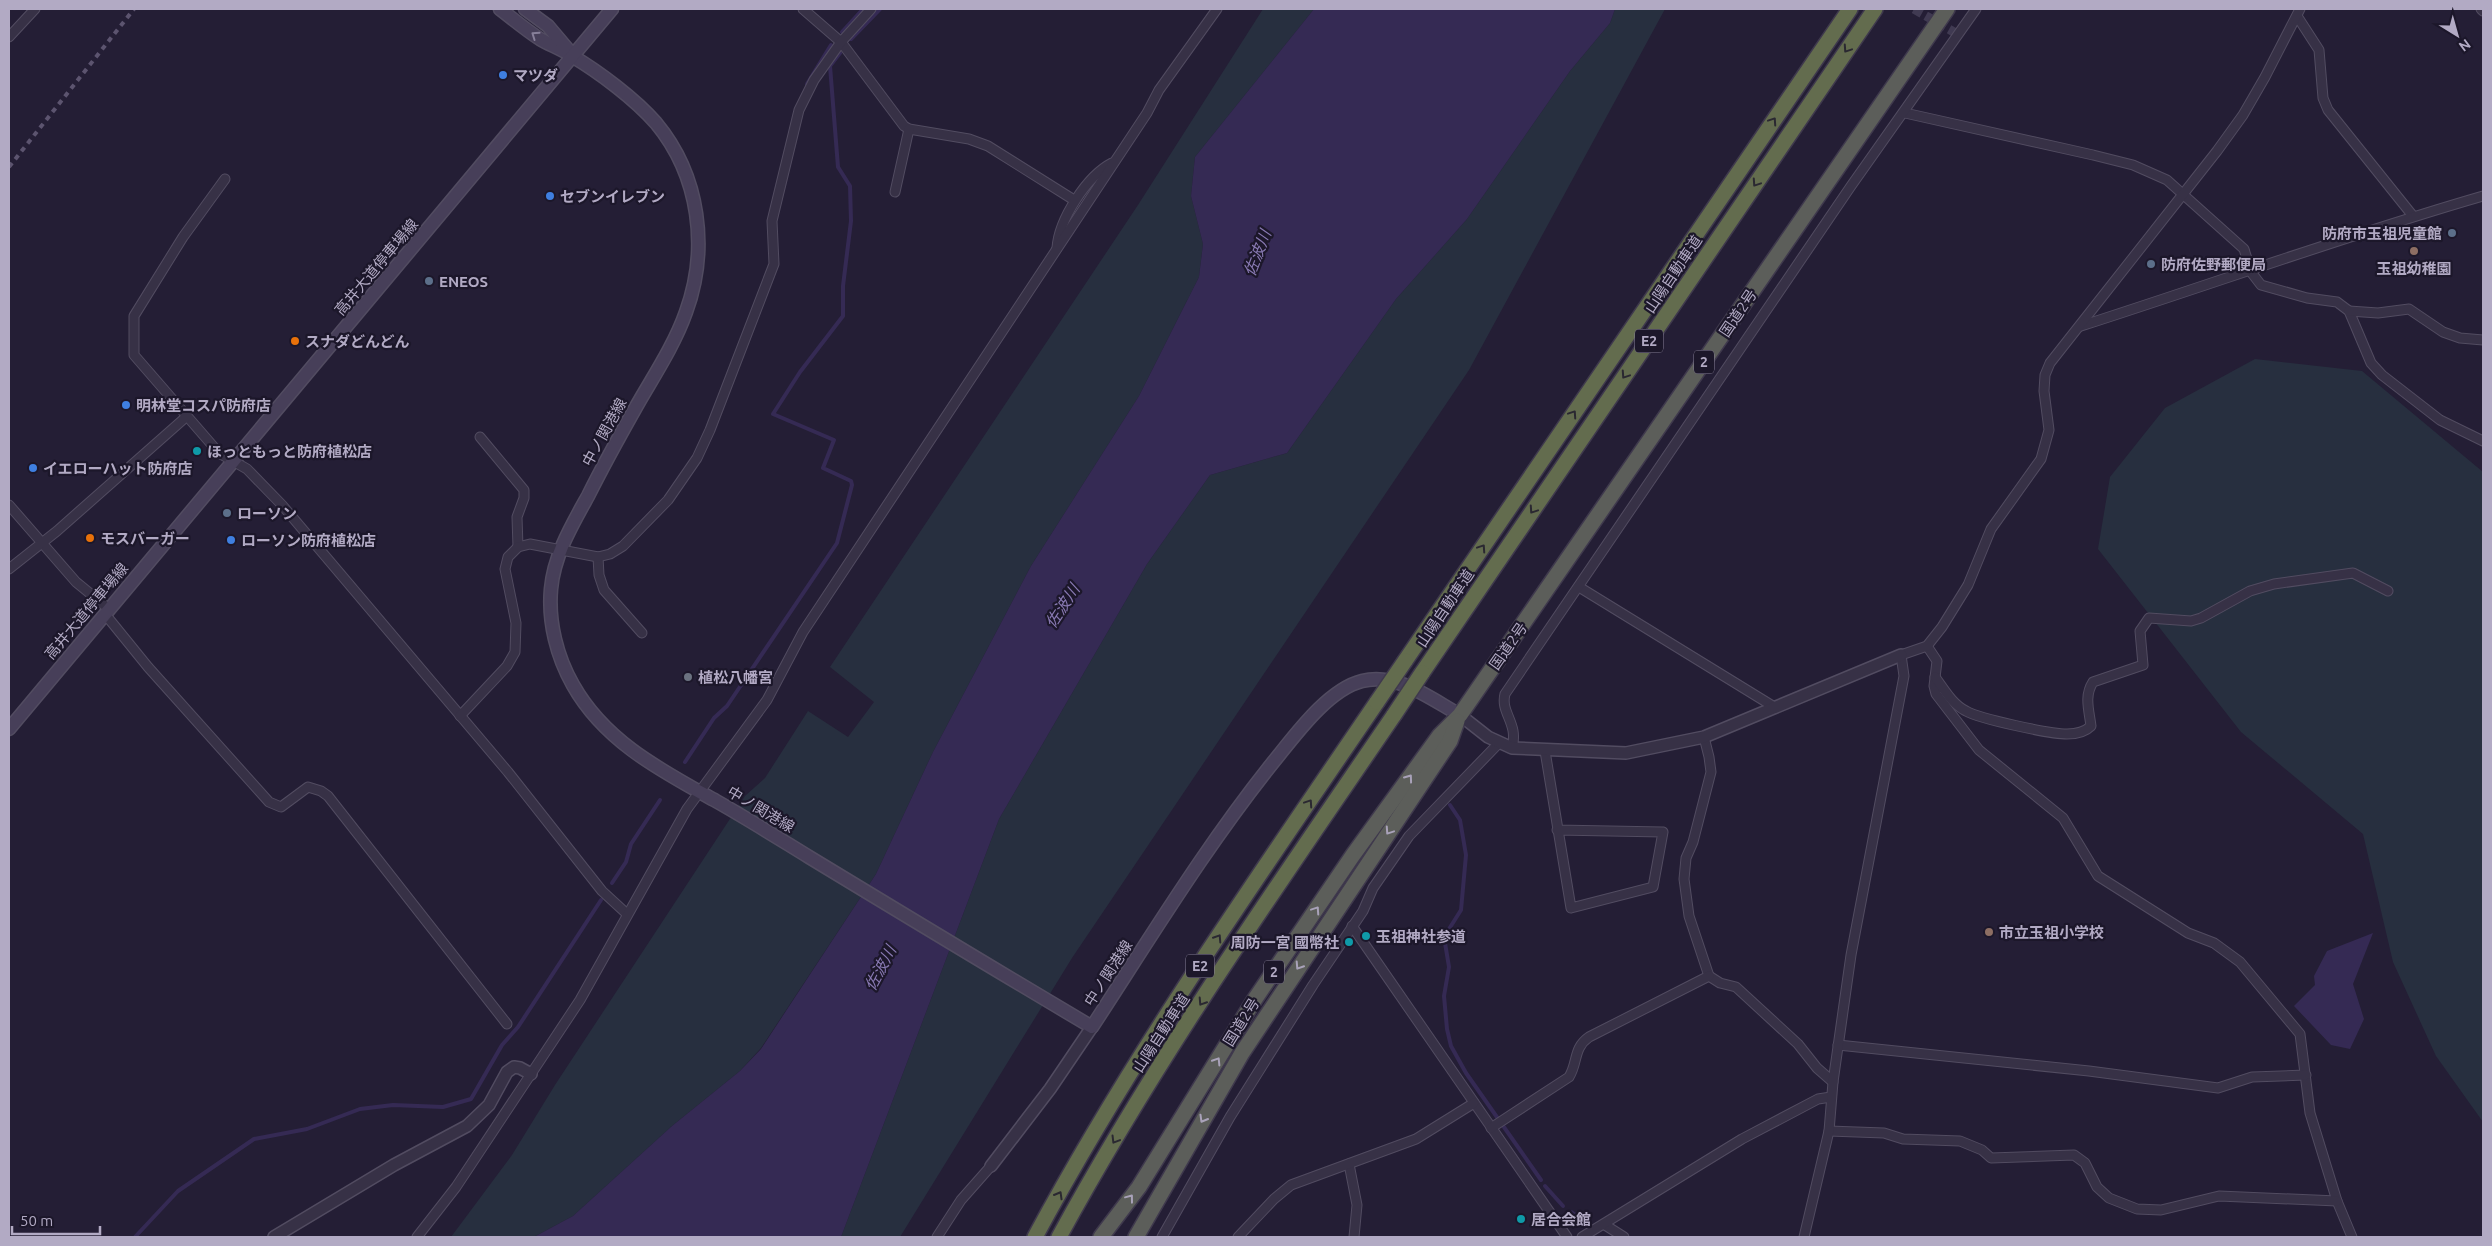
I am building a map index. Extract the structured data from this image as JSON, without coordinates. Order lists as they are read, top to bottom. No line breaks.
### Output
{"streets":{"highway":["山陽自動車道","国道2号","E2","2"],"main road":["高井大道停車場線","中ノ関港線"]},"crossings":[["高井大道停車場線","中ノ関港線"],["国道2号","中ノ関港線"]],"water":["佐波川"],"places":["マツダ","セブンイレブン","防府市玉祖児童館","玉祖幼稚園","防府佐野郵便局","ENEOS","スナダどんどん","明林堂コスパ防府店","ほっともっと防府植松店","イエローハット防府店","ローソン","モスバーガー","ローソン防府植松店","植松八幡宮","市立玉祖小学校","玉祖神社参道","周防一宮 國幣社","居合会館"],"scale_bar":"50 m","north":"bottom right"}
